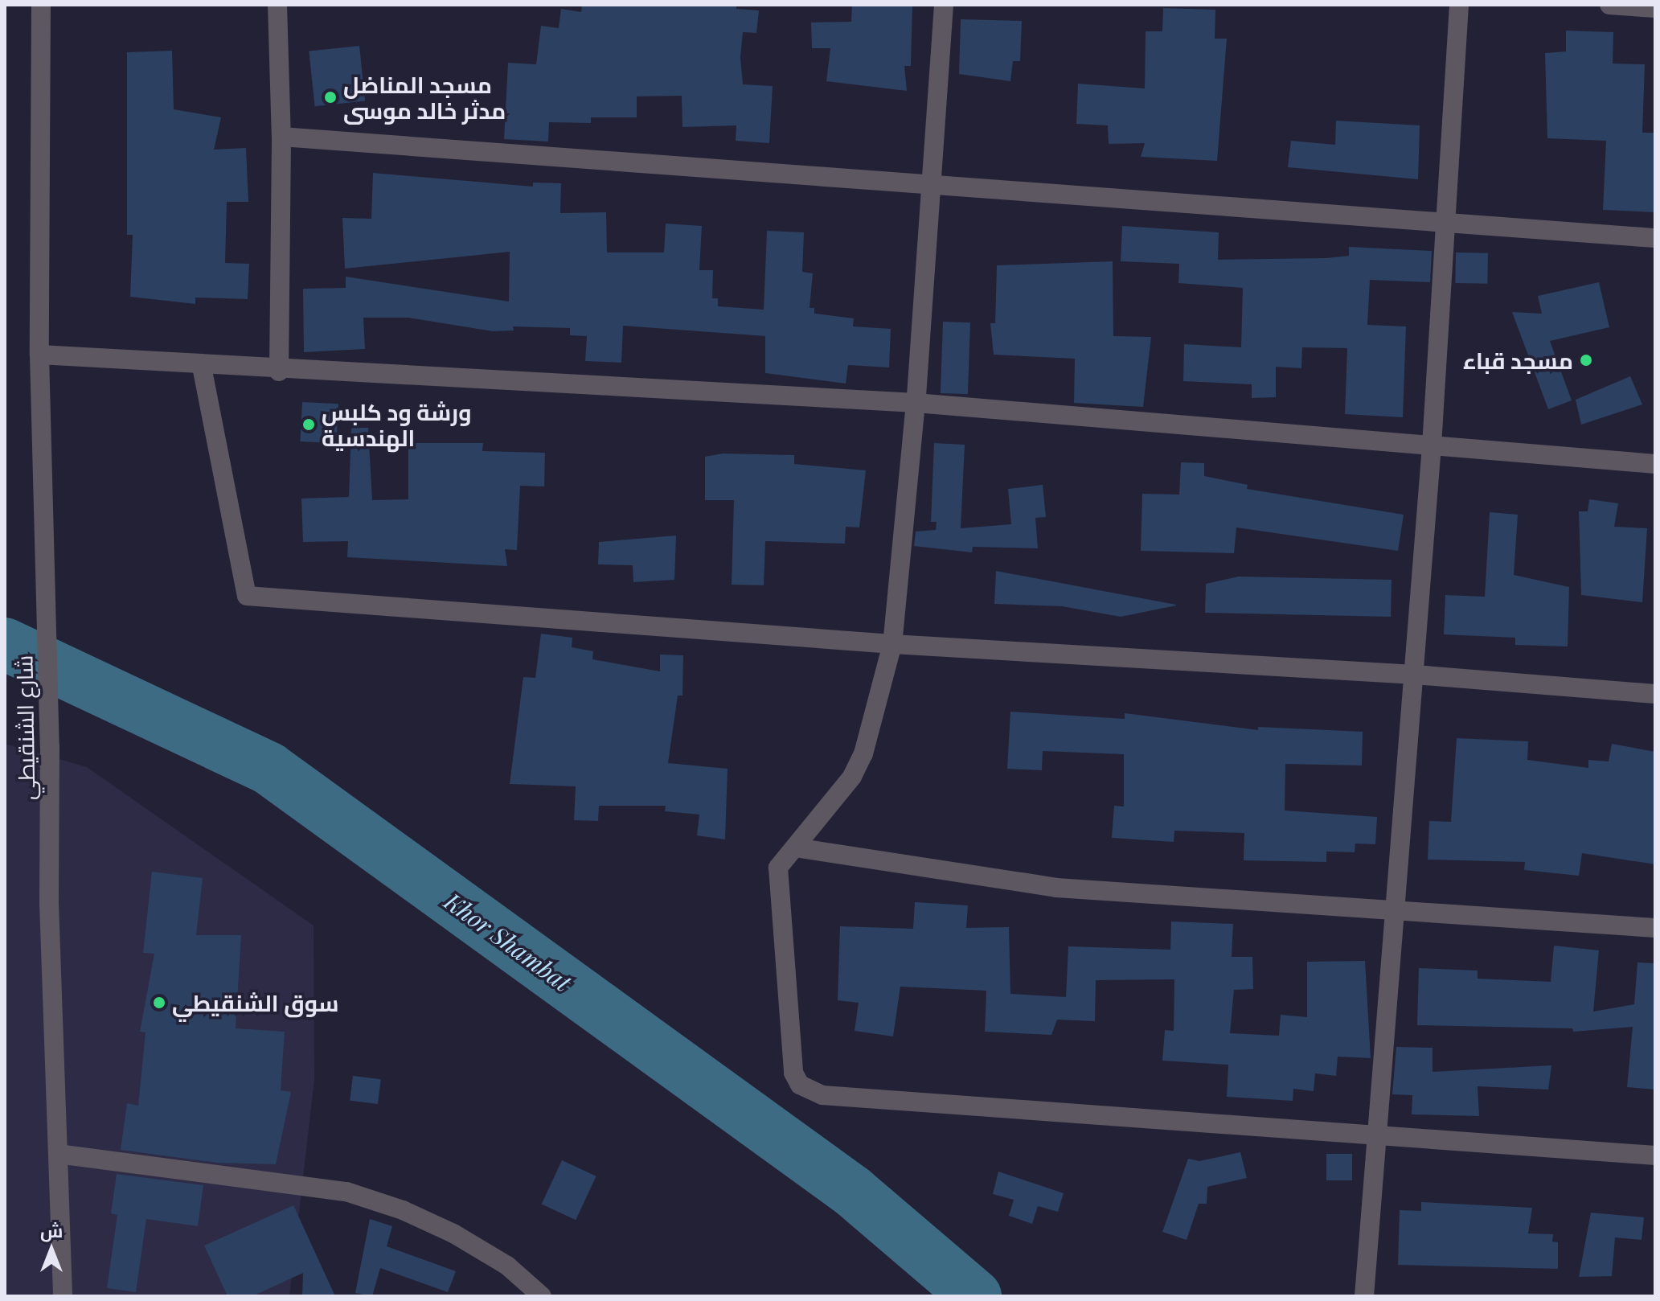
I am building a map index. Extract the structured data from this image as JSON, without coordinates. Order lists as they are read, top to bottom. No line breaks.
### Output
{"streets":{"street":["شارع الشنقيطي"]},"water":["Khor Shambat"],"places":["مسجد المناضل مدثر خالد موسى","مسجد قباء","ورشة ود كلبس الهندسية","سوق الشنقيطي"],"north":"top"}
